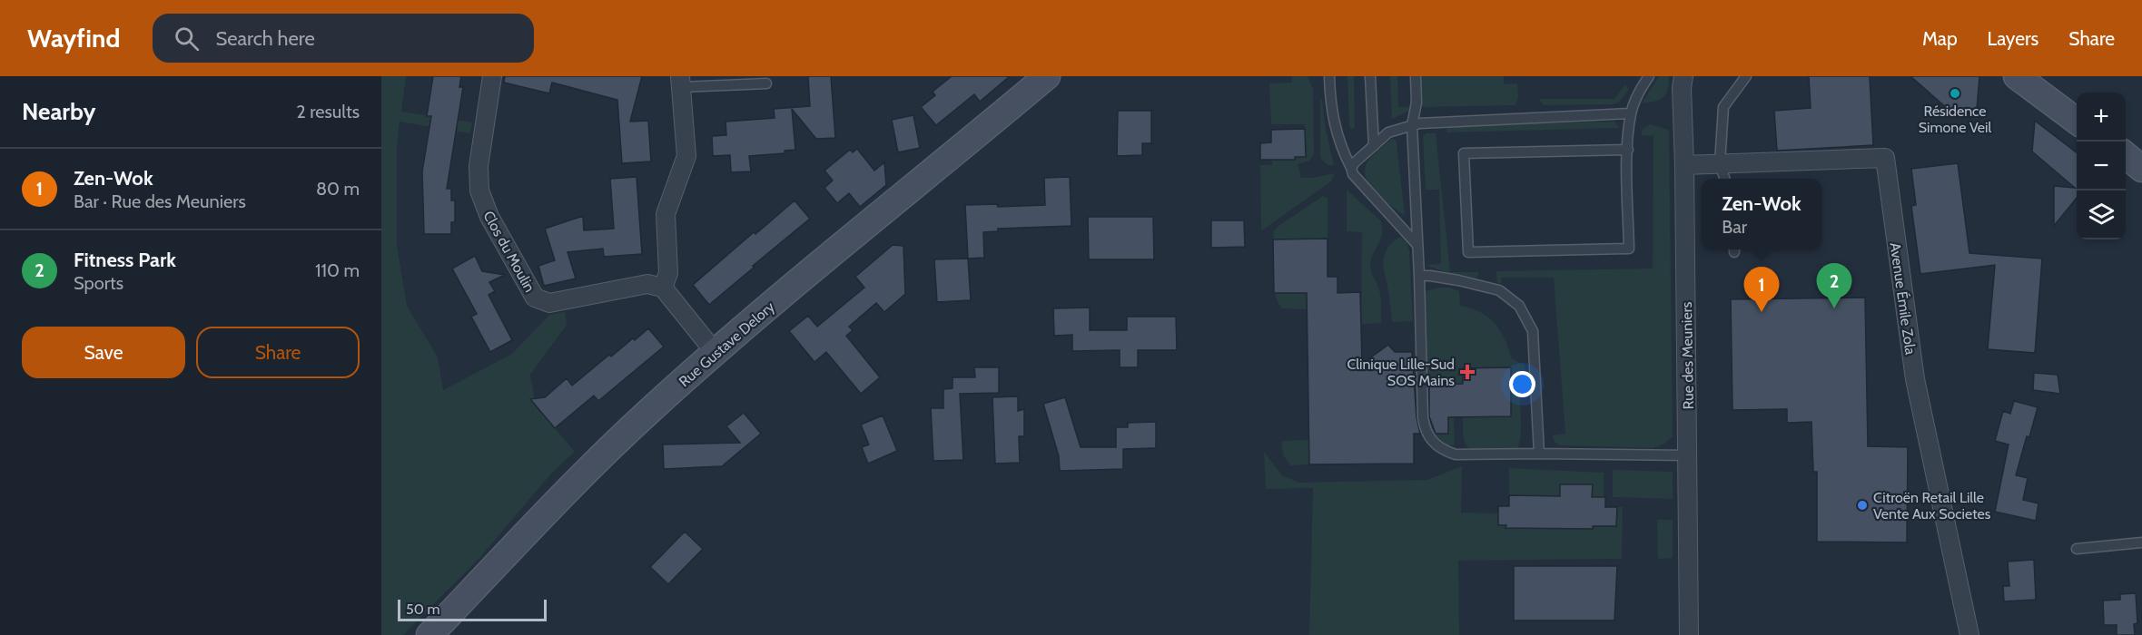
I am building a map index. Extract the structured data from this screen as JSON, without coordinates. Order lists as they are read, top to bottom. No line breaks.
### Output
{"streets":{"street":["Clos du Moulin","Avenue Émile Zola","Rue Gustave Delory","Rue des Meuniers"]},"crossings":[["Avenue Émile Zola","Rue des Meuniers"]],"places":{"other":["Résidence Simone Veil","Citroën Retail Lille Vente Aux Societes"],"health":["Clinique Lille-Sud SOS Mains"]},"scale_bar":"50 m","page":{"header":"Wayfind","search":"Search here","nav":["Map","Layers","Share"],"heading":["Nearby","2 results"],"map_buttons":["+","−"],"list":[{"mark":"1","name":"Zen-Wok","note":"Bar · Rue des Meuniers","value":"80 m"},{"mark":"2","name":"Fitness Park","note":"Sports","value":"110 m"}],"popup":["Zen-Wok","Bar"],"pins":["2","1"],"buttons":["Save","Share"],"scale":"50 m"}}
